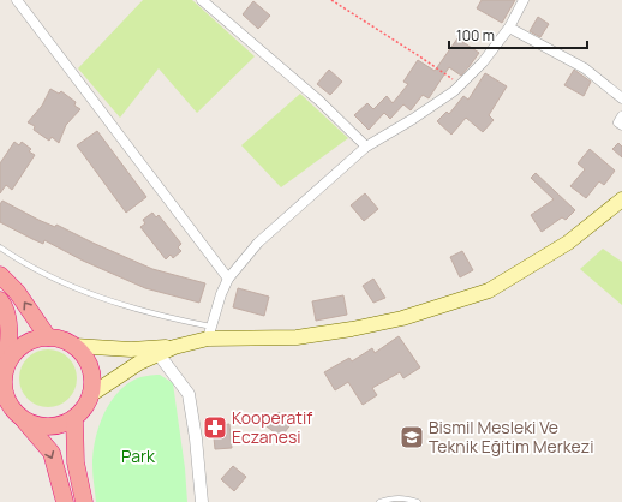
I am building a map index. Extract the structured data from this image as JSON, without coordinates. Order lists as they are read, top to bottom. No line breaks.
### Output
{"parks":["Park"],"places":{"pharmacy":["Kooperatif Eczanesi"],"school or university":["Bismil Mesleki Ve Teknik Eğitim Merkezi"]},"scale_bar":"100 m"}
